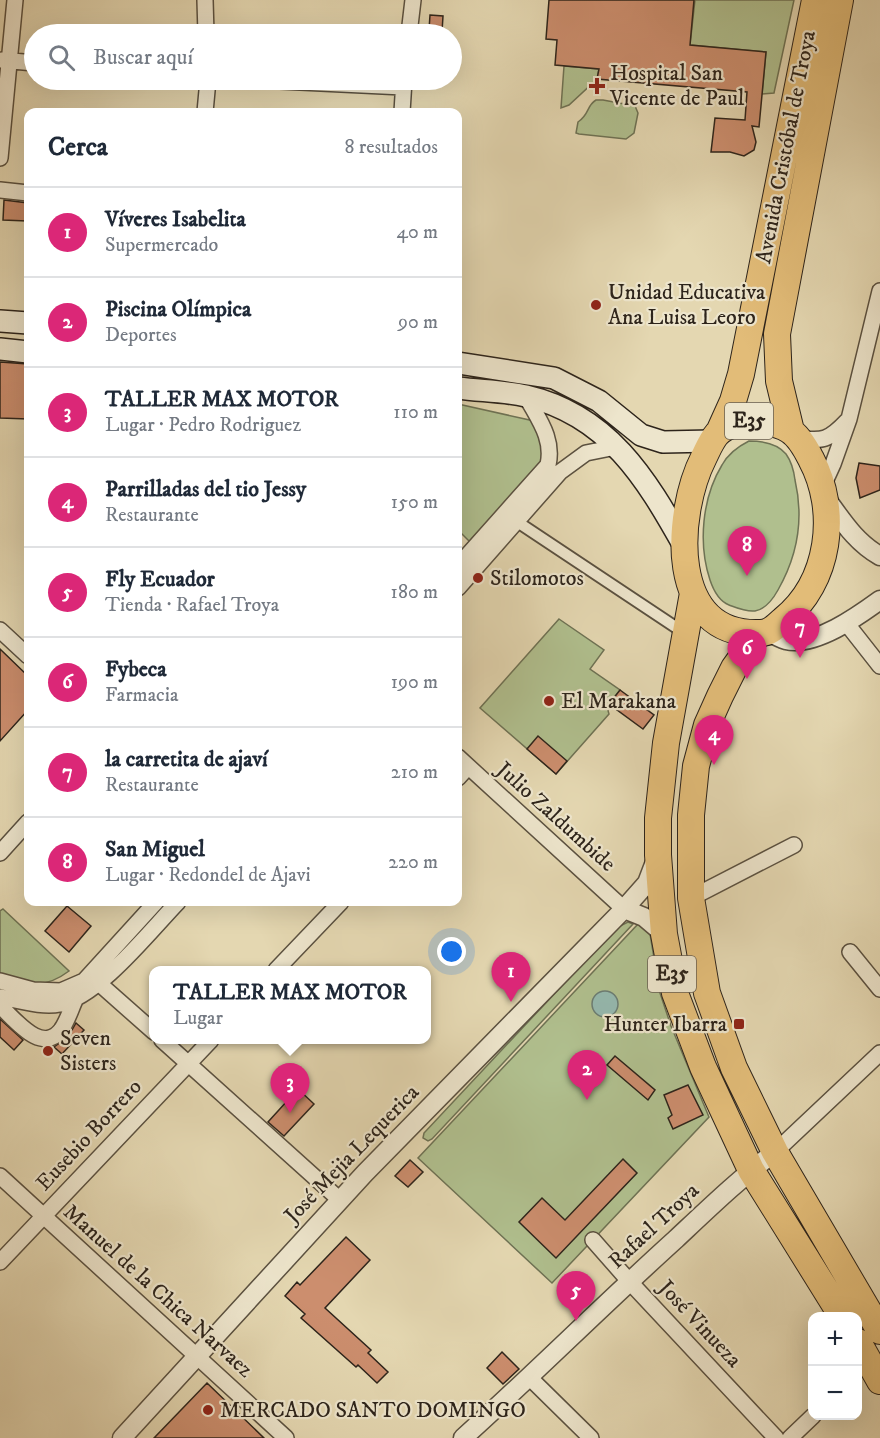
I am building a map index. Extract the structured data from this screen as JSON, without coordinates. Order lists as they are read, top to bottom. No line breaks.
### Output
{"streets":{"highway":["Avenida Cristóbal de Troya","E35"],"street":["Julio Zaldumbide","Eusebio Borrero","José Mejia Lequerica","Rafael Troya","Manuel de la Chica Narvaez","José Vinueza"]},"crossings":[["Avenida Cristóbal de Troya","E35"],["E35","José Mejia Lequerica"],["E35","Rafael Troya"],["Julio Zaldumbide","José Mejia Lequerica"],["Eusebio Borrero","Manuel de la Chica Narvaez"],["José Mejia Lequerica","Manuel de la Chica Narvaez"],["Rafael Troya","José Vinueza"]],"places":{"health":["Hospital San Vicente de Paul"],"other":["Unidad Educativa Ana Luisa Leoro","Stilomotos","El Marakana","Seven Sisters","MERCADO SANTO DOMINGO"],"transit":["Hunter Ibarra"]},"page":{"search":"Buscar aquí","heading":["Cerca","8 resultados"],"list":[{"mark":"1","name":"Víveres Isabelita","note":"Supermercado","value":"40 m"},{"mark":"2","name":"Piscina Olímpica","note":"Deportes","value":"90 m"},{"mark":"3","name":"TALLER MAX MOTOR","note":"Lugar · Pedro Rodriguez","value":"110 m"},{"mark":"4","name":"Parrilladas del tio Jessy","note":"Restaurante","value":"150 m"},{"mark":"5","name":"Fly Ecuador","note":"Tienda · Rafael Troya","value":"180 m"},{"mark":"6","name":"Fybeca","note":"Farmacia","value":"190 m"},{"mark":"7","name":"la carretita de ajaví","note":"Restaurante","value":"210 m"},{"mark":"8","name":"San Miguel","note":"Lugar · Redondel de Ajavi","value":"220 m"}],"pins":["8","7","6","4","1","2","3","5"],"popup":["TALLER MAX MOTOR","Lugar"],"map_buttons":["+","−"]}}
